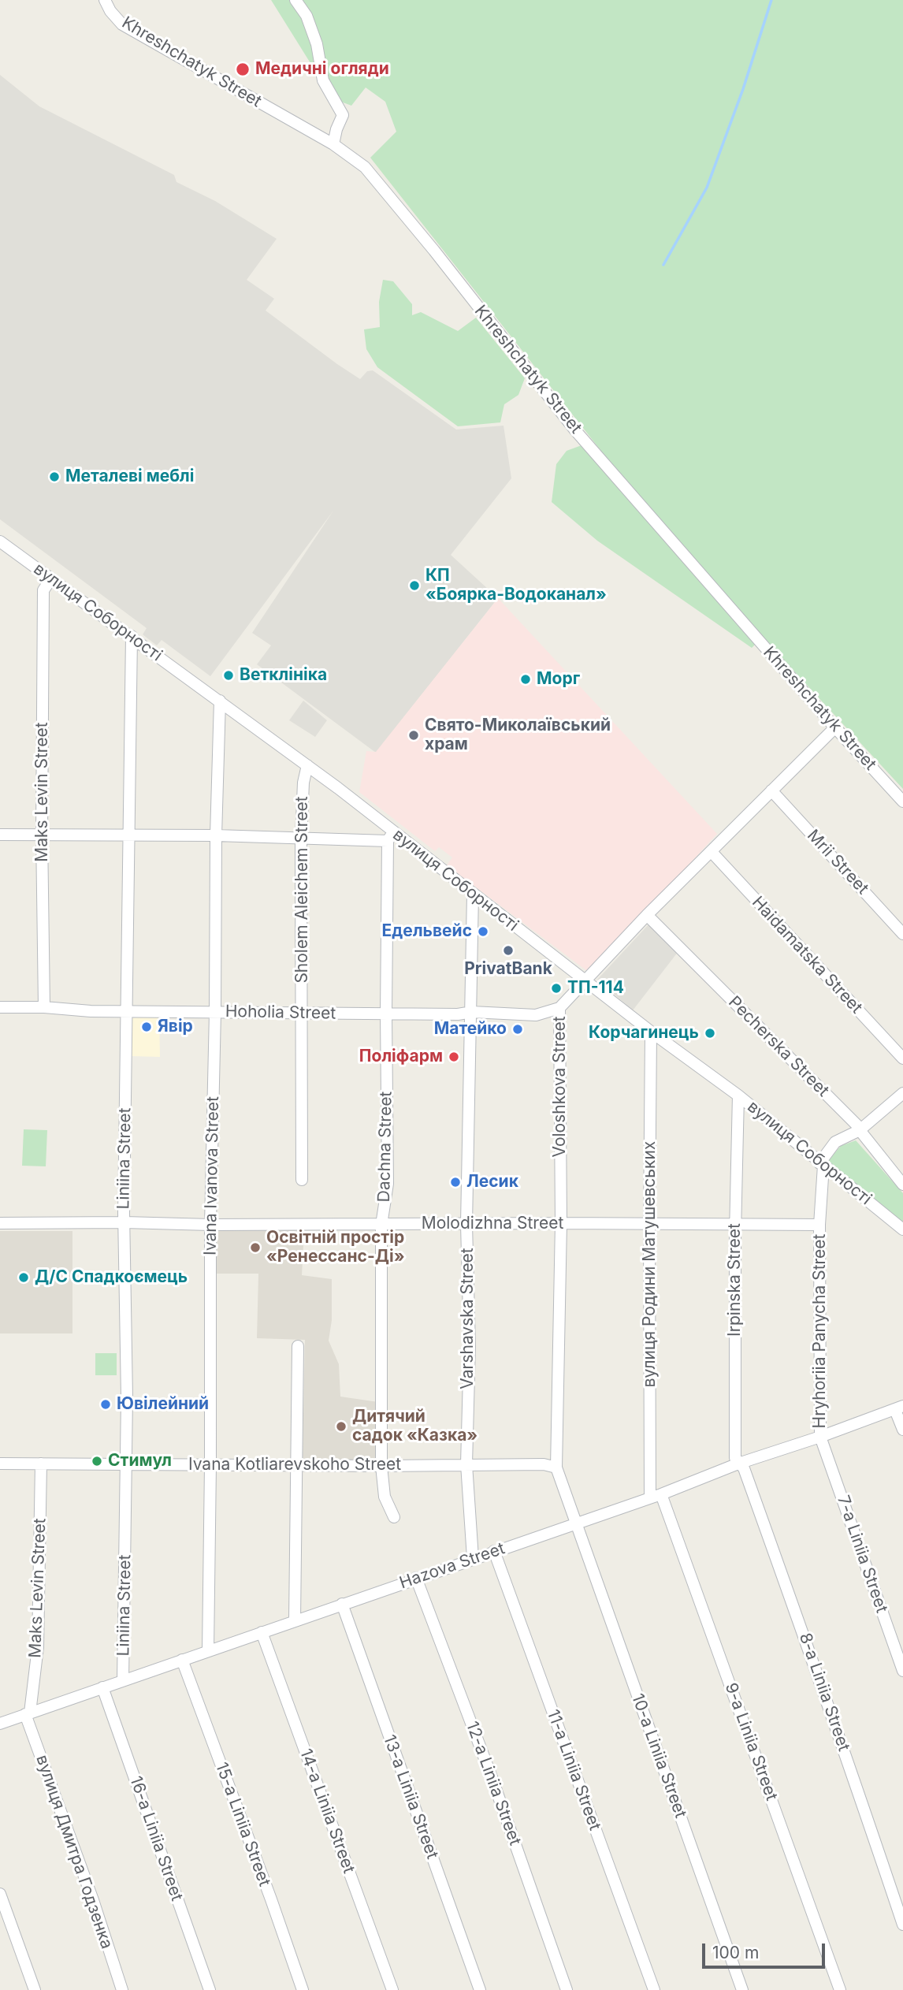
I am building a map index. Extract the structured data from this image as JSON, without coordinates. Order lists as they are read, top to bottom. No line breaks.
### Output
{"streets":{"street":["Khreshchatyk Street","вулиця Соборності","Maks Levin Street","Mrii Street","Sholem Aleichem Street","Haidamatska Street","Hoholia Street","Pecherska Street","Voloshkova Street","Dachna Street","Liniina Street","Ivana Ivanova Street","Molodizhna Street","вулиця Родини Матушевських","Irpinska Street","Varshavska Street","Hryhoriia Panycha Street","Ivana Kotliarevskoho Street","7-a Liniia Street","Hazova Street","8-a Liniia Street","9-a Liniia Street","10-a Liniia Street","11-a Liniia Street","12-a Liniia Street","13-a Liniia Street","14-a Liniia Street","15-a Liniia Street","16-a Liniia Street","вулиця Дмитра Годзенка"]},"crossings":[["Khreshchatyk Street","Voloshkova Street"],["вулиця Соборності","Maks Levin Street"],["вулиця Соборності","Sholem Aleichem Street"],["вулиця Соборності","Voloshkova Street"],["вулиця Соборності","Dachna Street"],["вулиця Соборності","Liniina Street"],["вулиця Соборності","Ivana Ivanova Street"],["вулиця Соборності","вулиця Родини Матушевських"],["вулиця Соборності","Irpinska Street"],["вулиця Соборності","Varshavska Street"],["вулиця Соборності","Hryhoriia Panycha Street"],["Maks Levin Street","Hoholia Street"],["Maks Levin Street","Ivana Kotliarevskoho Street"],["Maks Levin Street","Hazova Street"],["Maks Levin Street","вулиця Дмитра Годзенка"],["Mrii Street","Voloshkova Street"],["Sholem Aleichem Street","Hoholia Street"],["Haidamatska Street","Voloshkova Street"],["Hoholia Street","Voloshkova Street"],["Hoholia Street","Dachna Street"],["Hoholia Street","Liniina Street"],["Hoholia Street","Ivana Ivanova Street"],["Hoholia Street","Varshavska Street"],["Pecherska Street","Voloshkova Street"],["Voloshkova Street","Molodizhna Street"],["Voloshkova Street","Ivana Kotliarevskoho Street"],["Voloshkova Street","Hazova Street"],["Voloshkova Street","10-a Liniia Street"],["Dachna Street","Molodizhna Street"],["Dachna Street","Ivana Kotliarevskoho Street"],["Liniina Street","Molodizhna Street"],["Liniina Street","Ivana Kotliarevskoho Street"],["Liniina Street","Hazova Street"],["Ivana Ivanova Street","Molodizhna Street"],["Ivana Ivanova Street","Ivana Kotliarevskoho Street"],["Ivana Ivanova Street","Hazova Street"],["Molodizhna Street","вулиця Родини Матушевських"],["Molodizhna Street","Irpinska Street"],["Molodizhna Street","Varshavska Street"],["Molodizhna Street","Hryhoriia Panycha Street"],["вулиця Родини Матушевських","Hazova Street"],["вулиця Родини Матушевських","9-a Liniia Street"],["Irpinska Street","Hazova Street"],["Irpinska Street","8-a Liniia Street"],["Varshavska Street","Ivana Kotliarevskoho Street"],["Varshavska Street","Hazova Street"],["Hryhoriia Panycha Street","7-a Liniia Street"],["Hryhoriia Panycha Street","Hazova Street"],["7-a Liniia Street","Hazova Street"],["Hazova Street","8-a Liniia Street"],["Hazova Street","9-a Liniia Street"],["Hazova Street","10-a Liniia Street"],["Hazova Street","11-a Liniia Street"],["Hazova Street","12-a Liniia Street"],["Hazova Street","13-a Liniia Street"],["Hazova Street","14-a Liniia Street"],["Hazova Street","15-a Liniia Street"],["Hazova Street","16-a Liniia Street"],["Hazova Street","вулиця Дмитра Годзенка"]],"places":["Медичні огляди","Металеві меблі","КП «Боярка-Водоканал»","Ветклініка","Морг","Свято-Миколаївський храм","Едельвейс","PrivatBank","ТП-114","Явір","Матейко","Корчагинець","Поліфарм","Лесик","Освітній простір «Ренессанс-Ді»","Д/С Спадкоємець","Ювілейний","Дитячий садок «Казка»","Стимул"],"scale_bar":"100 m"}
